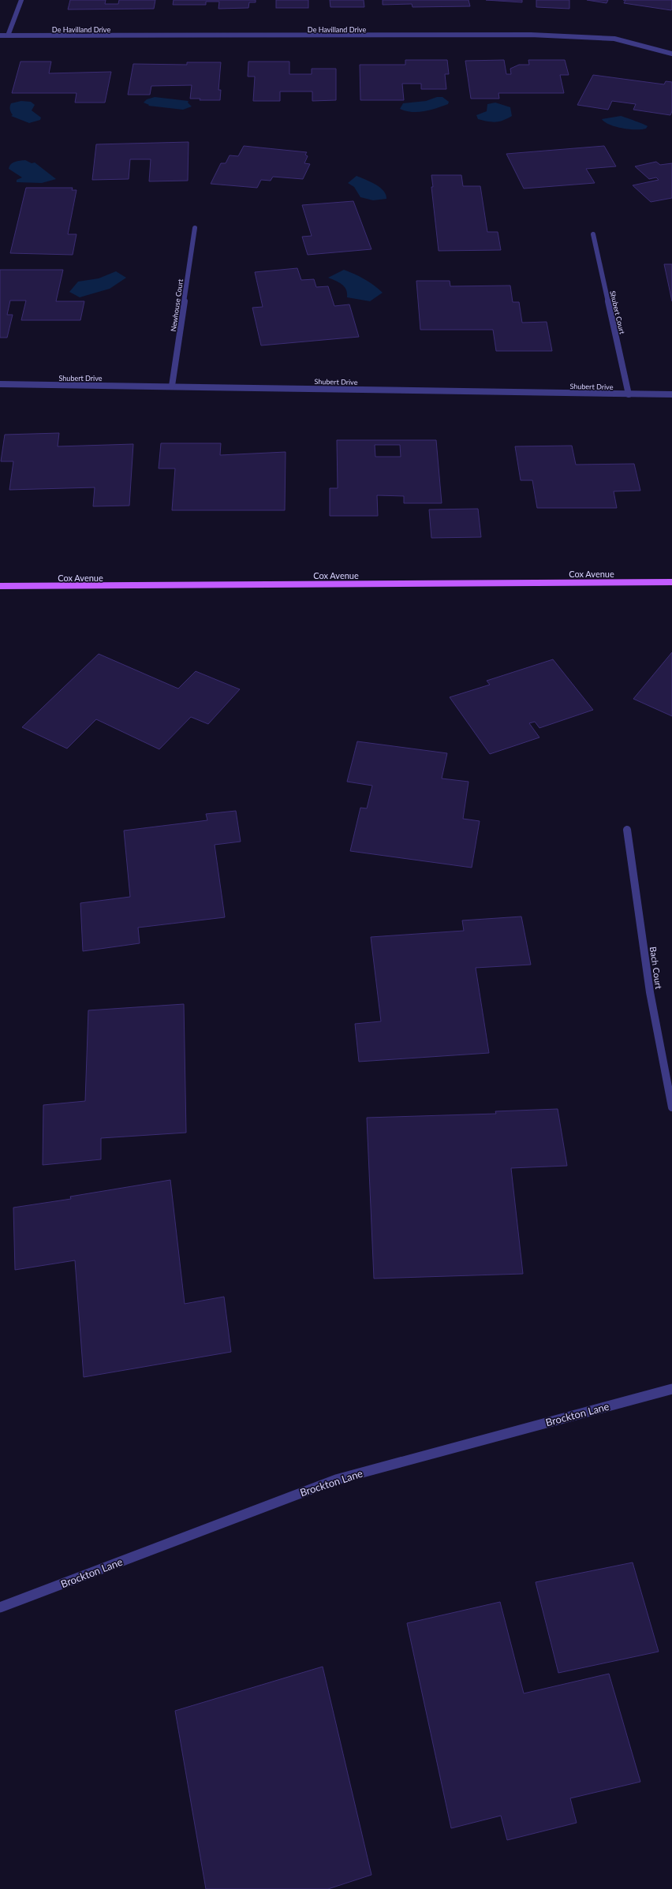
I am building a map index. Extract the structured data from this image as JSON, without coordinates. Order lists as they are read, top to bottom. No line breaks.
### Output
{"streets":{"main road":["Cox Avenue"],"street":["De Havilland Drive","Newhouse Court","Shubert Court","Shubert Drive","Bach Court","Brockton Lane"]},"crossings":[["Newhouse Court","Shubert Drive"],["Shubert Court","Shubert Drive"]]}
